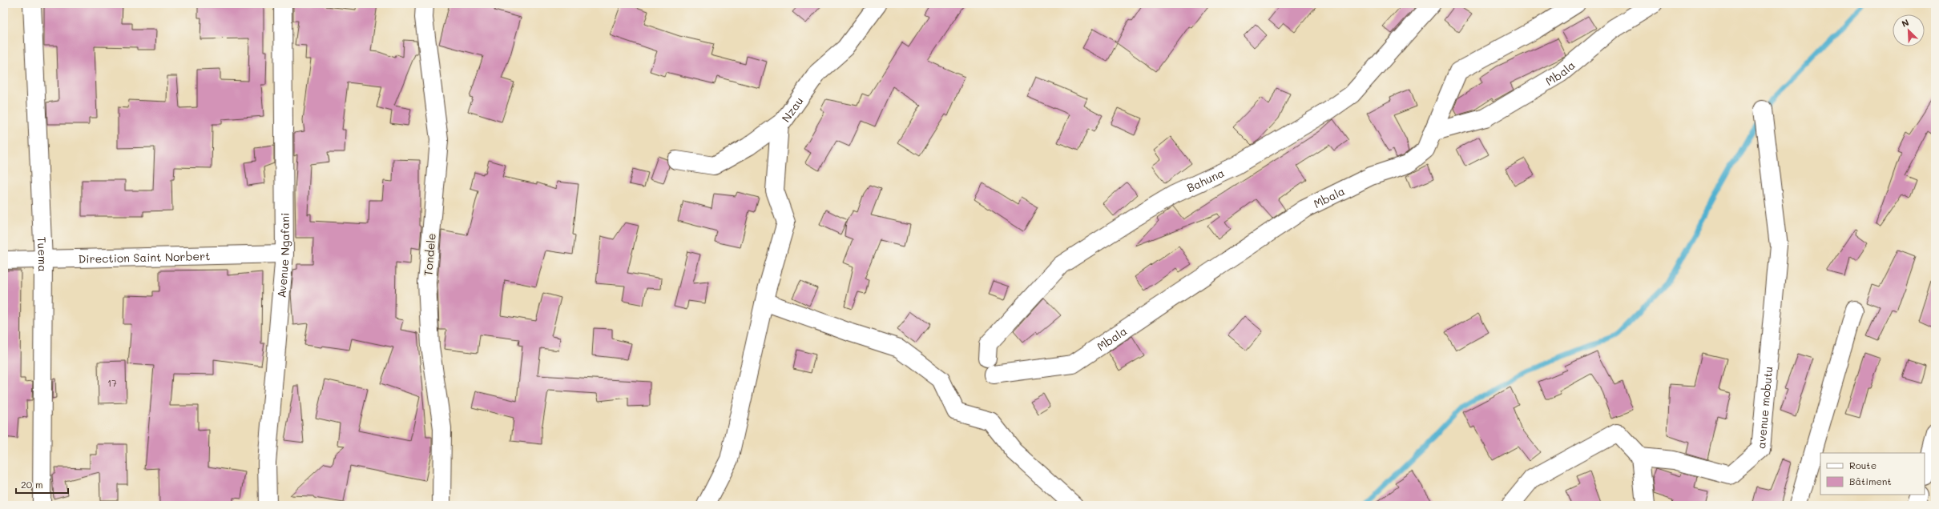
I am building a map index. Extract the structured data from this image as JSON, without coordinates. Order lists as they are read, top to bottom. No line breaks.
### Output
{"streets":{"street":["Mbala","Nzau","Bahuna","Tuema","Avenue Ngafani","Tondele","Direction Saint Norbert","avenue mobutu"]},"crossings":[["Tuema","Direction Saint Norbert"],["Avenue Ngafani","Direction Saint Norbert"]],"house_numbers":["17"],"legend":["Route","Bâtiment"],"scale_bar":"20 m","north":"top left"}
